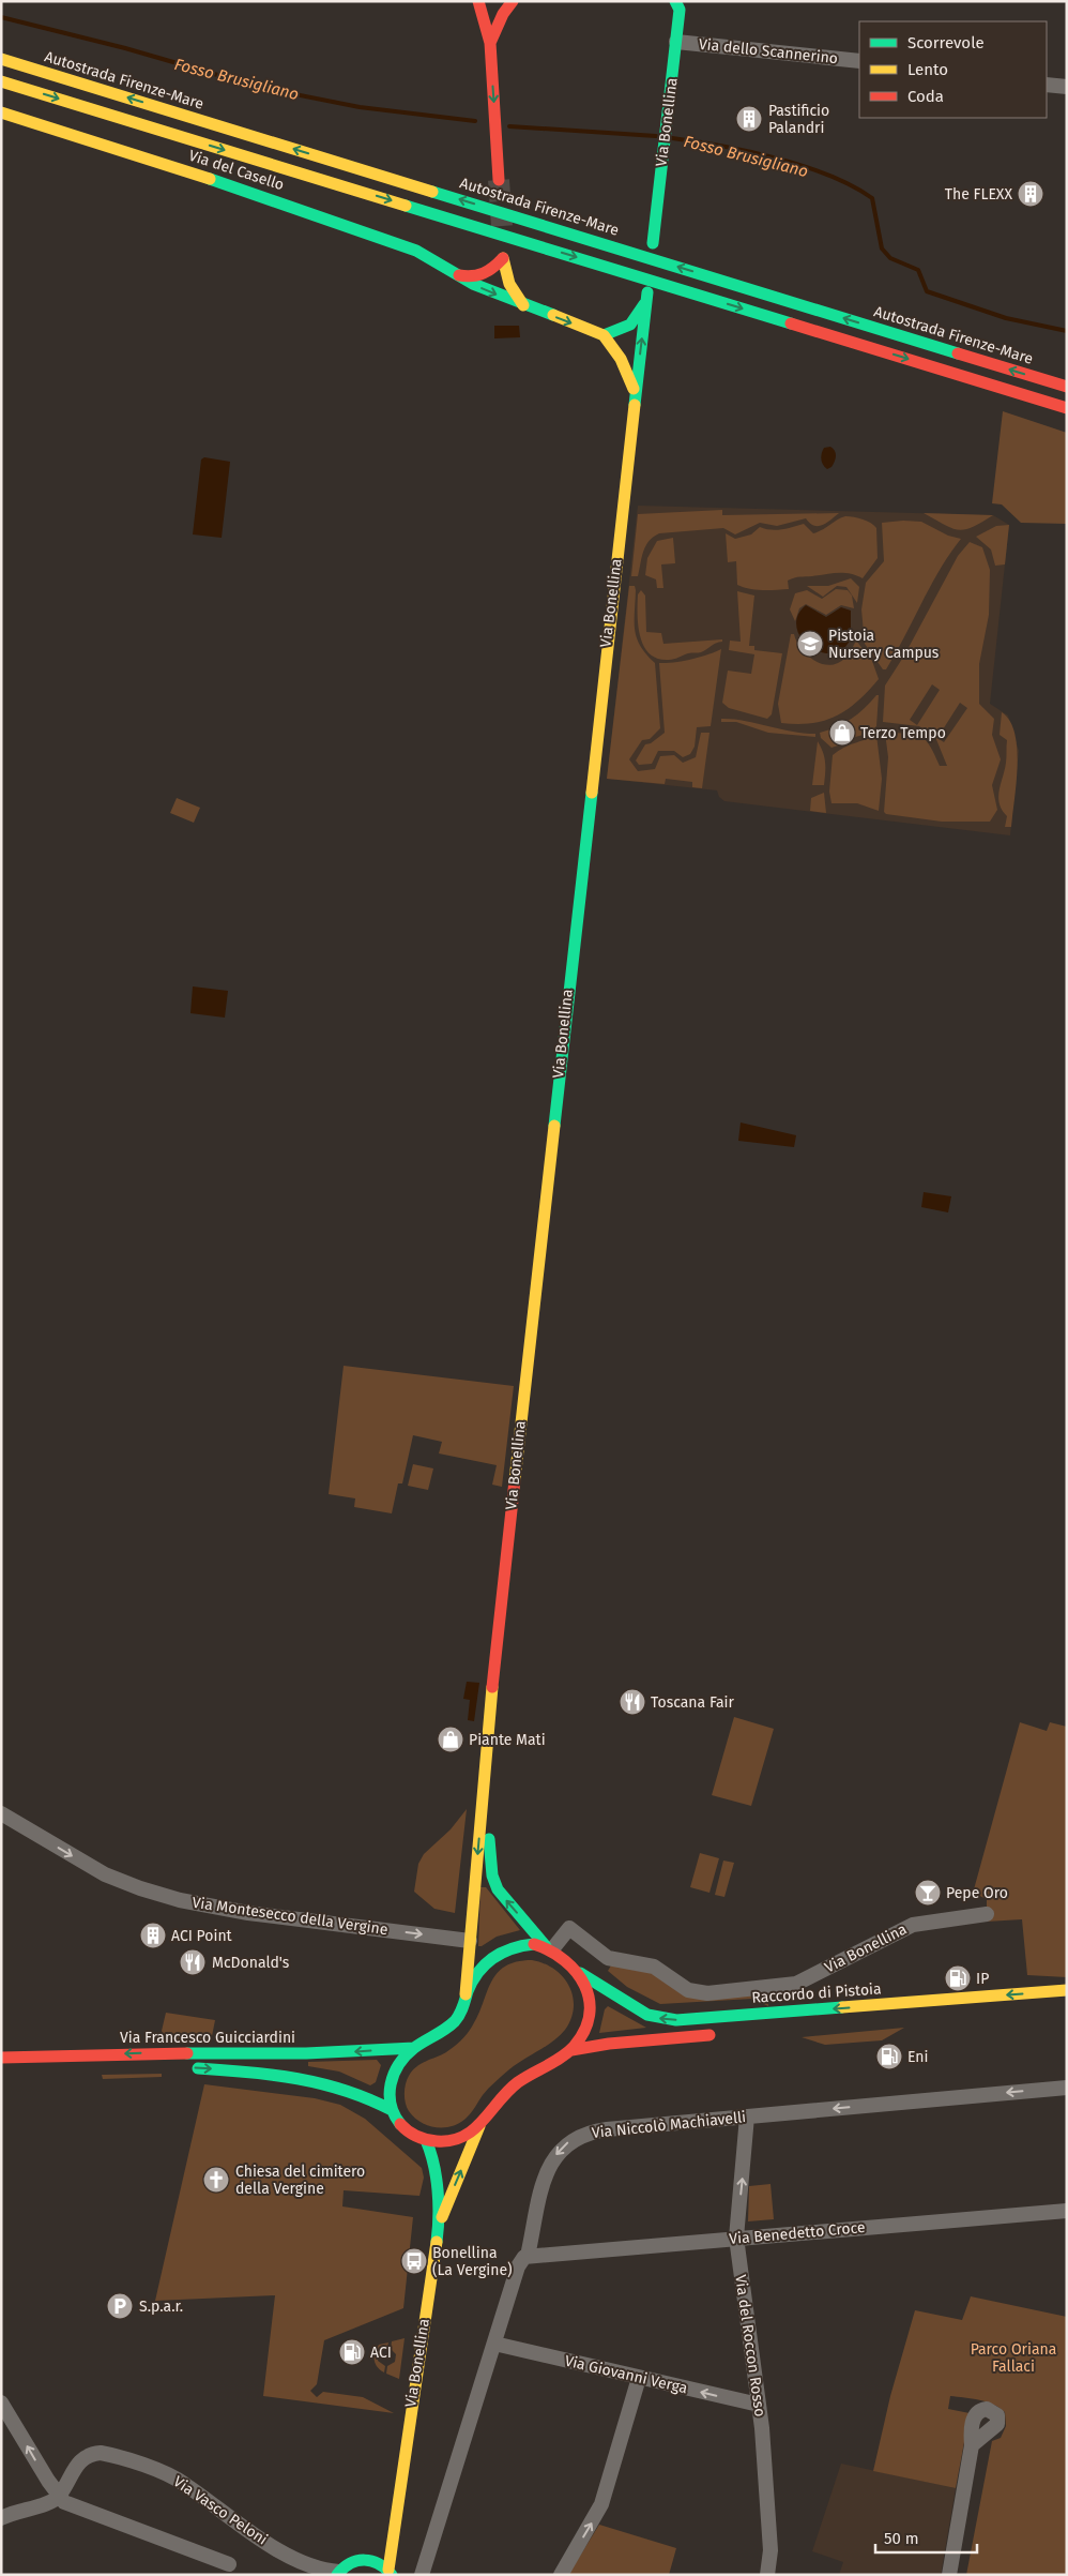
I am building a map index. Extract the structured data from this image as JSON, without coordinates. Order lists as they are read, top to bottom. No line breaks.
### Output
{"streets":{"main road":["Autostrada Firenze-Mare","Via Bonellina","Via del Casello","Raccordo di Pistoia","Via Francesco Guicciardini"],"street":["Via dello Scannerino","Via Montesecco della Vergine","Via Niccolò Machiavelli","Via Benedetto Croce","Via del Roccon Rosso","Via Giovanni Verga","Via Vasco Peloni"]},"crossings":[["Via dello Scannerino","Via Bonellina"],["Via Bonellina","Via del Casello"],["Via Bonellina","Via Montesecco della Vergine"],["Via Bonellina","Raccordo di Pistoia"],["Via Niccolò Machiavelli","Via Benedetto Croce"],["Via Niccolò Machiavelli","Via del Roccon Rosso"],["Via Niccolò Machiavelli","Via Giovanni Verga"],["Via Benedetto Croce","Via del Roccon Rosso"],["Via del Roccon Rosso","Via Giovanni Verga"]],"one_way":["Via Montesecco della Vergine","Via Niccolò Machiavelli","Via Giovanni Verga"],"water":["Fosso Brusigliano"],"parks":["Parco Oriana Fallaci"],"places":{"building":["Pastificio Palandri","The FLEXX","ACI Point"],"school or university":["Pistoia Nursery Campus"],"shop":["Terzo Tempo","Piante Mati"],"restaurant":["Toscana Fair","McDonald's"],"bar":["Pepe Oro"],"fuel station":["IP","Eni","ACI"],"church":["Chiesa del cimitero della Vergine"],"bus stop":["Bonellina (La Vergine)"],"parking":["S.p.a.r."]},"legend":["Scorrevole","Lento","Coda"],"scale_bar":"50 m"}
